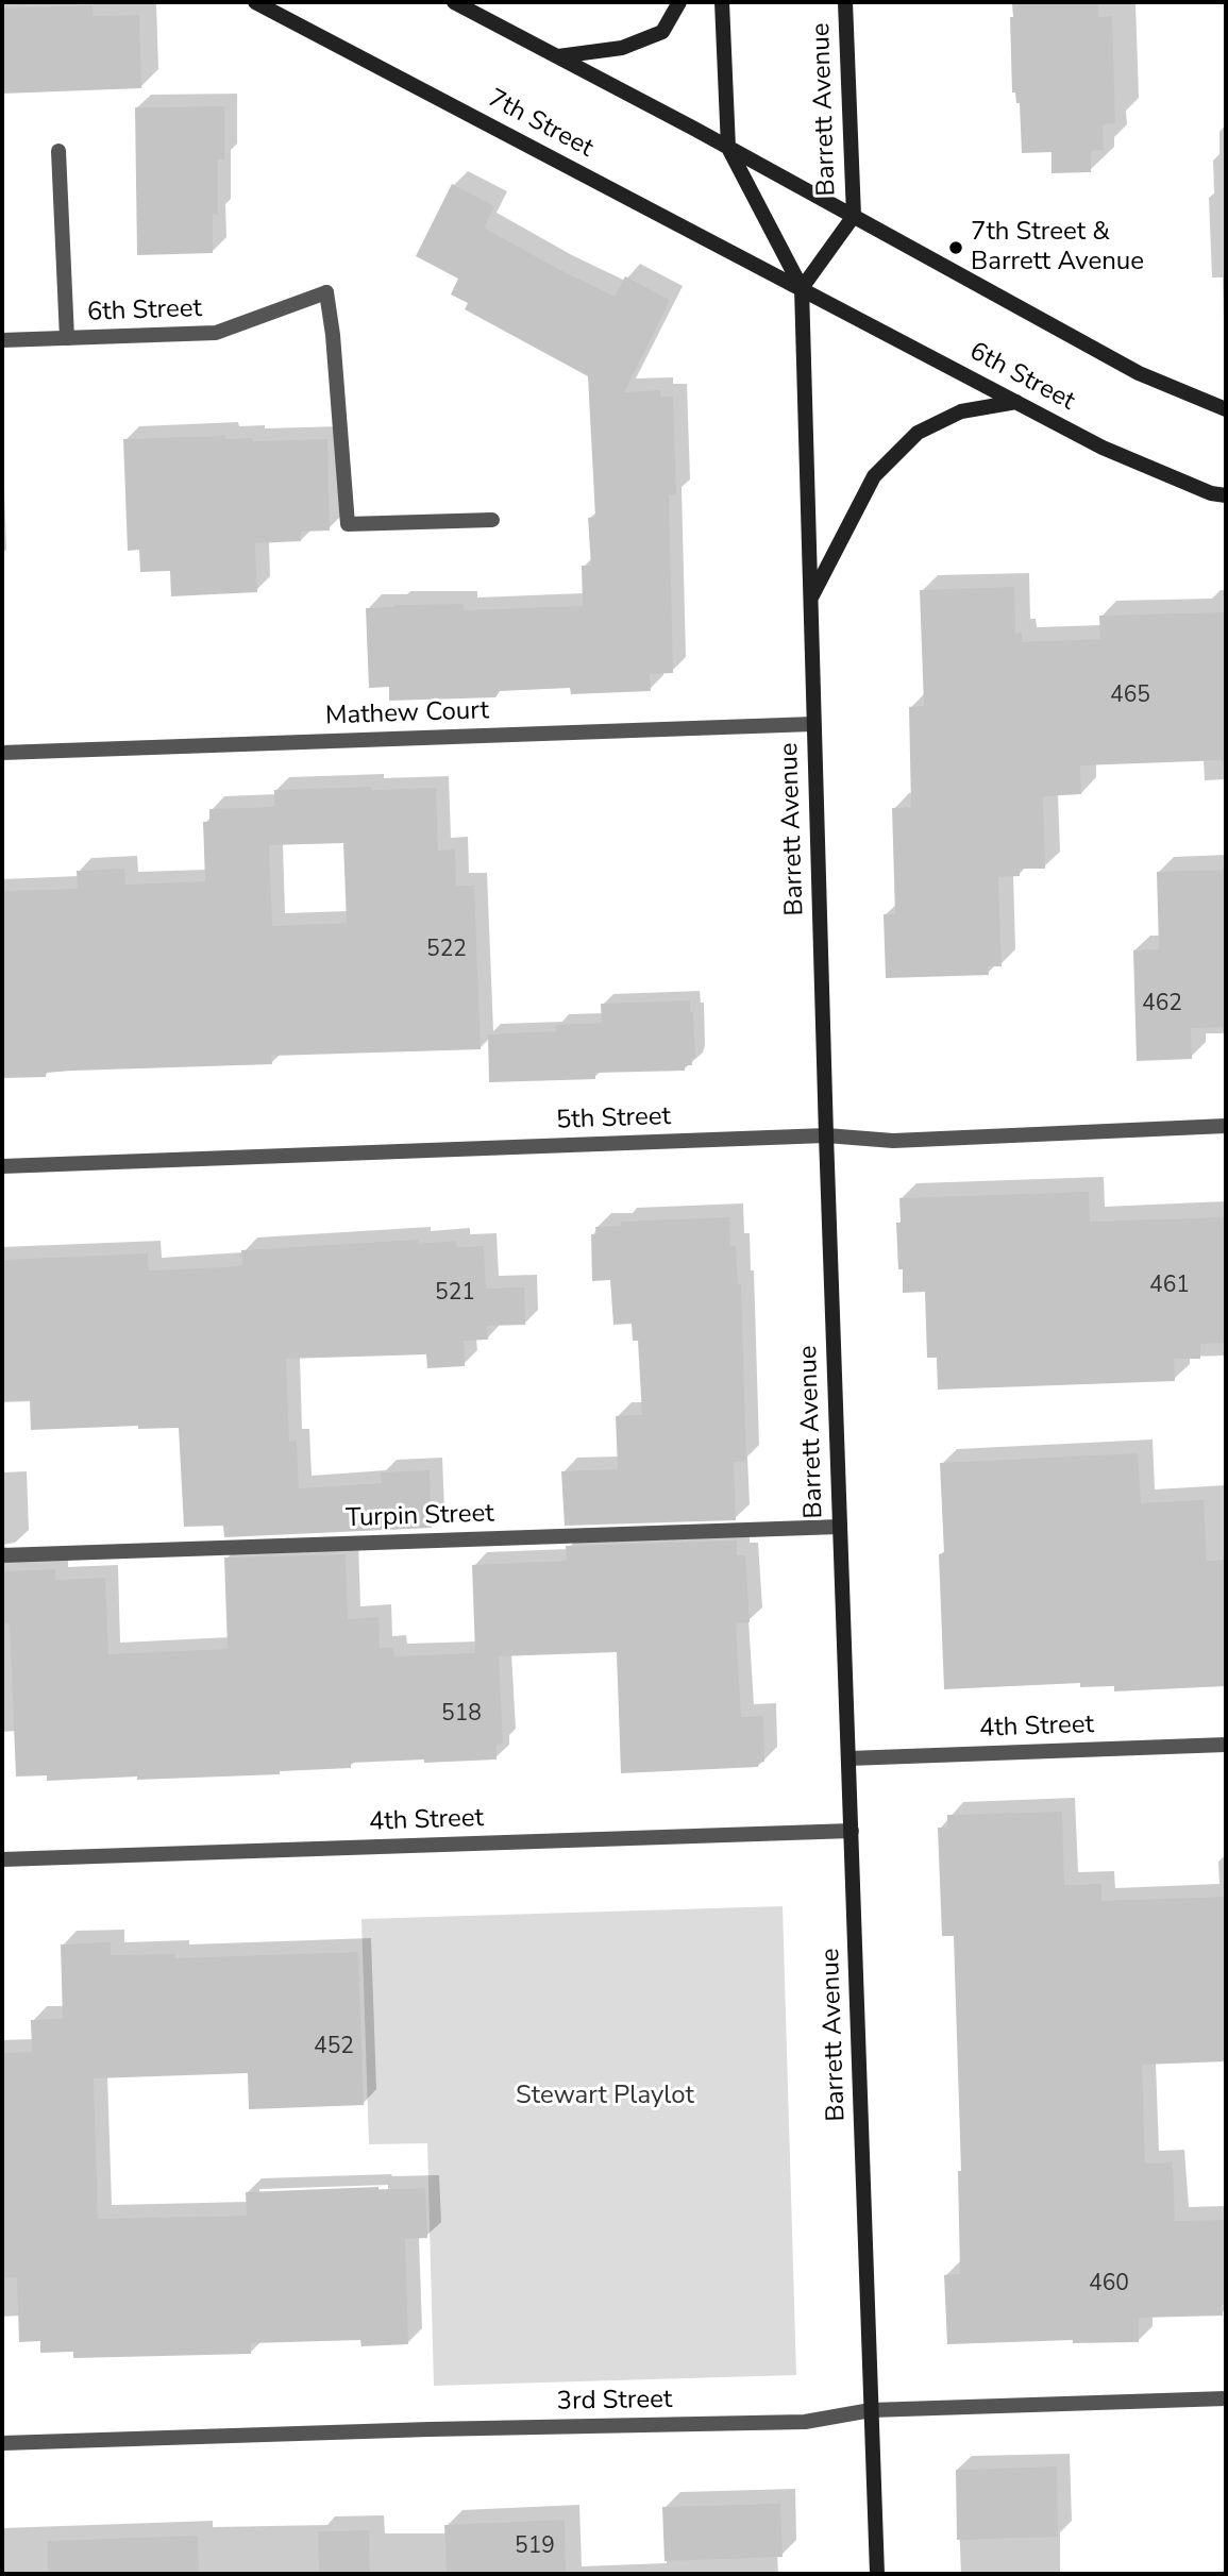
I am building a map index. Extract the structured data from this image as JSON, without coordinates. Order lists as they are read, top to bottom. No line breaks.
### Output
{"streets":{"main road":["Barrett Avenue","7th Street","6th Street"],"street":["Mathew Court","5th Street","Turpin Street","4th Street","3rd Street"]},"crossings":[["Barrett Avenue","7th Street"],["Barrett Avenue","6th Street"],["Barrett Avenue","Mathew Court"],["Barrett Avenue","5th Street"],["Barrett Avenue","Turpin Street"],["Barrett Avenue","4th Street"],["Barrett Avenue","3rd Street"],["7th Street","6th Street"]],"parks":["Stewart Playlot"],"places":["7th Street & Barrett Avenue"],"house_numbers":["465","522","462","461","521","518","452","460","519"]}
